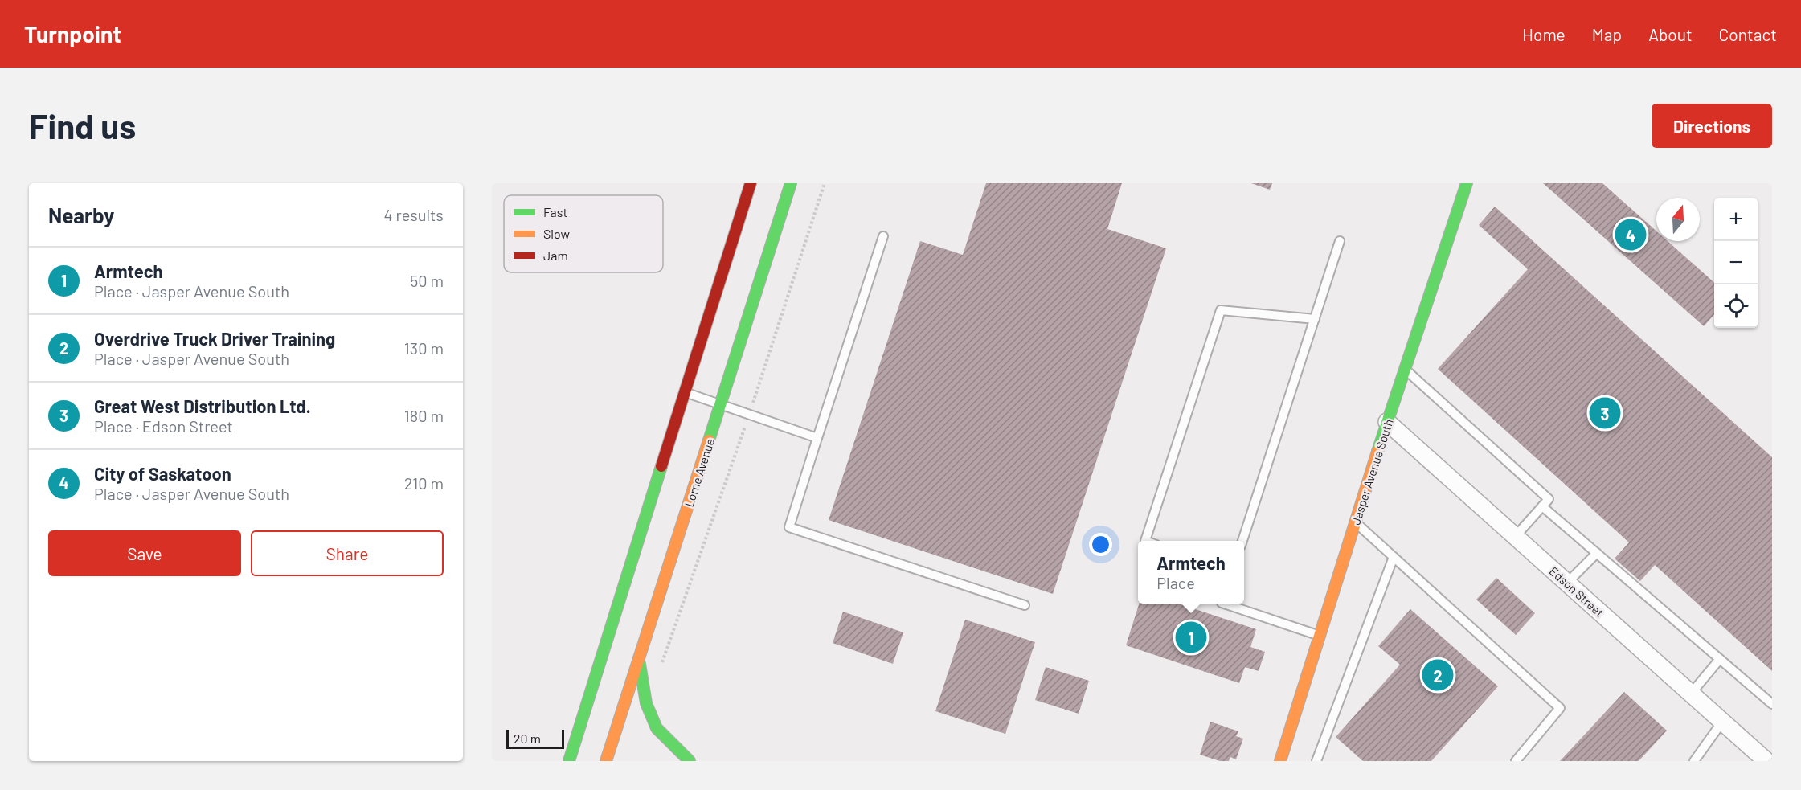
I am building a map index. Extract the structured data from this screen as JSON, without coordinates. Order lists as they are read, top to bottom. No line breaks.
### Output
{"streets":{"main road":["Jasper Avenue South","Lorne Avenue"],"street":["Edson Street"]},"crossings":[["Jasper Avenue South","Edson Street"]],"legend":["Fast","Slow","Jam"],"scale_bar":"20 m","north":"top","page":{"header":"Turnpoint","nav":["Home","Map","About","Contact"],"buttons":["Directions",["Save","Share"]],"title":"Find us","heading":["Nearby","4 results"],"map_buttons":["+","−"],"pins":["4","3","1","2"],"list":[{"mark":"1","name":"Armtech","note":"Place · Jasper Avenue South","value":"50 m"},{"mark":"2","name":"Overdrive Truck Driver Training","note":"Place · Jasper Avenue South","value":"130 m"},{"mark":"3","name":"Great West Distribution Ltd.","note":"Place · Edson Street","value":"180 m"},{"mark":"4","name":"City of Saskatoon","note":"Place · Jasper Avenue South","value":"210 m"}],"popup":["Armtech","Place"],"scale":"20 m"}}
